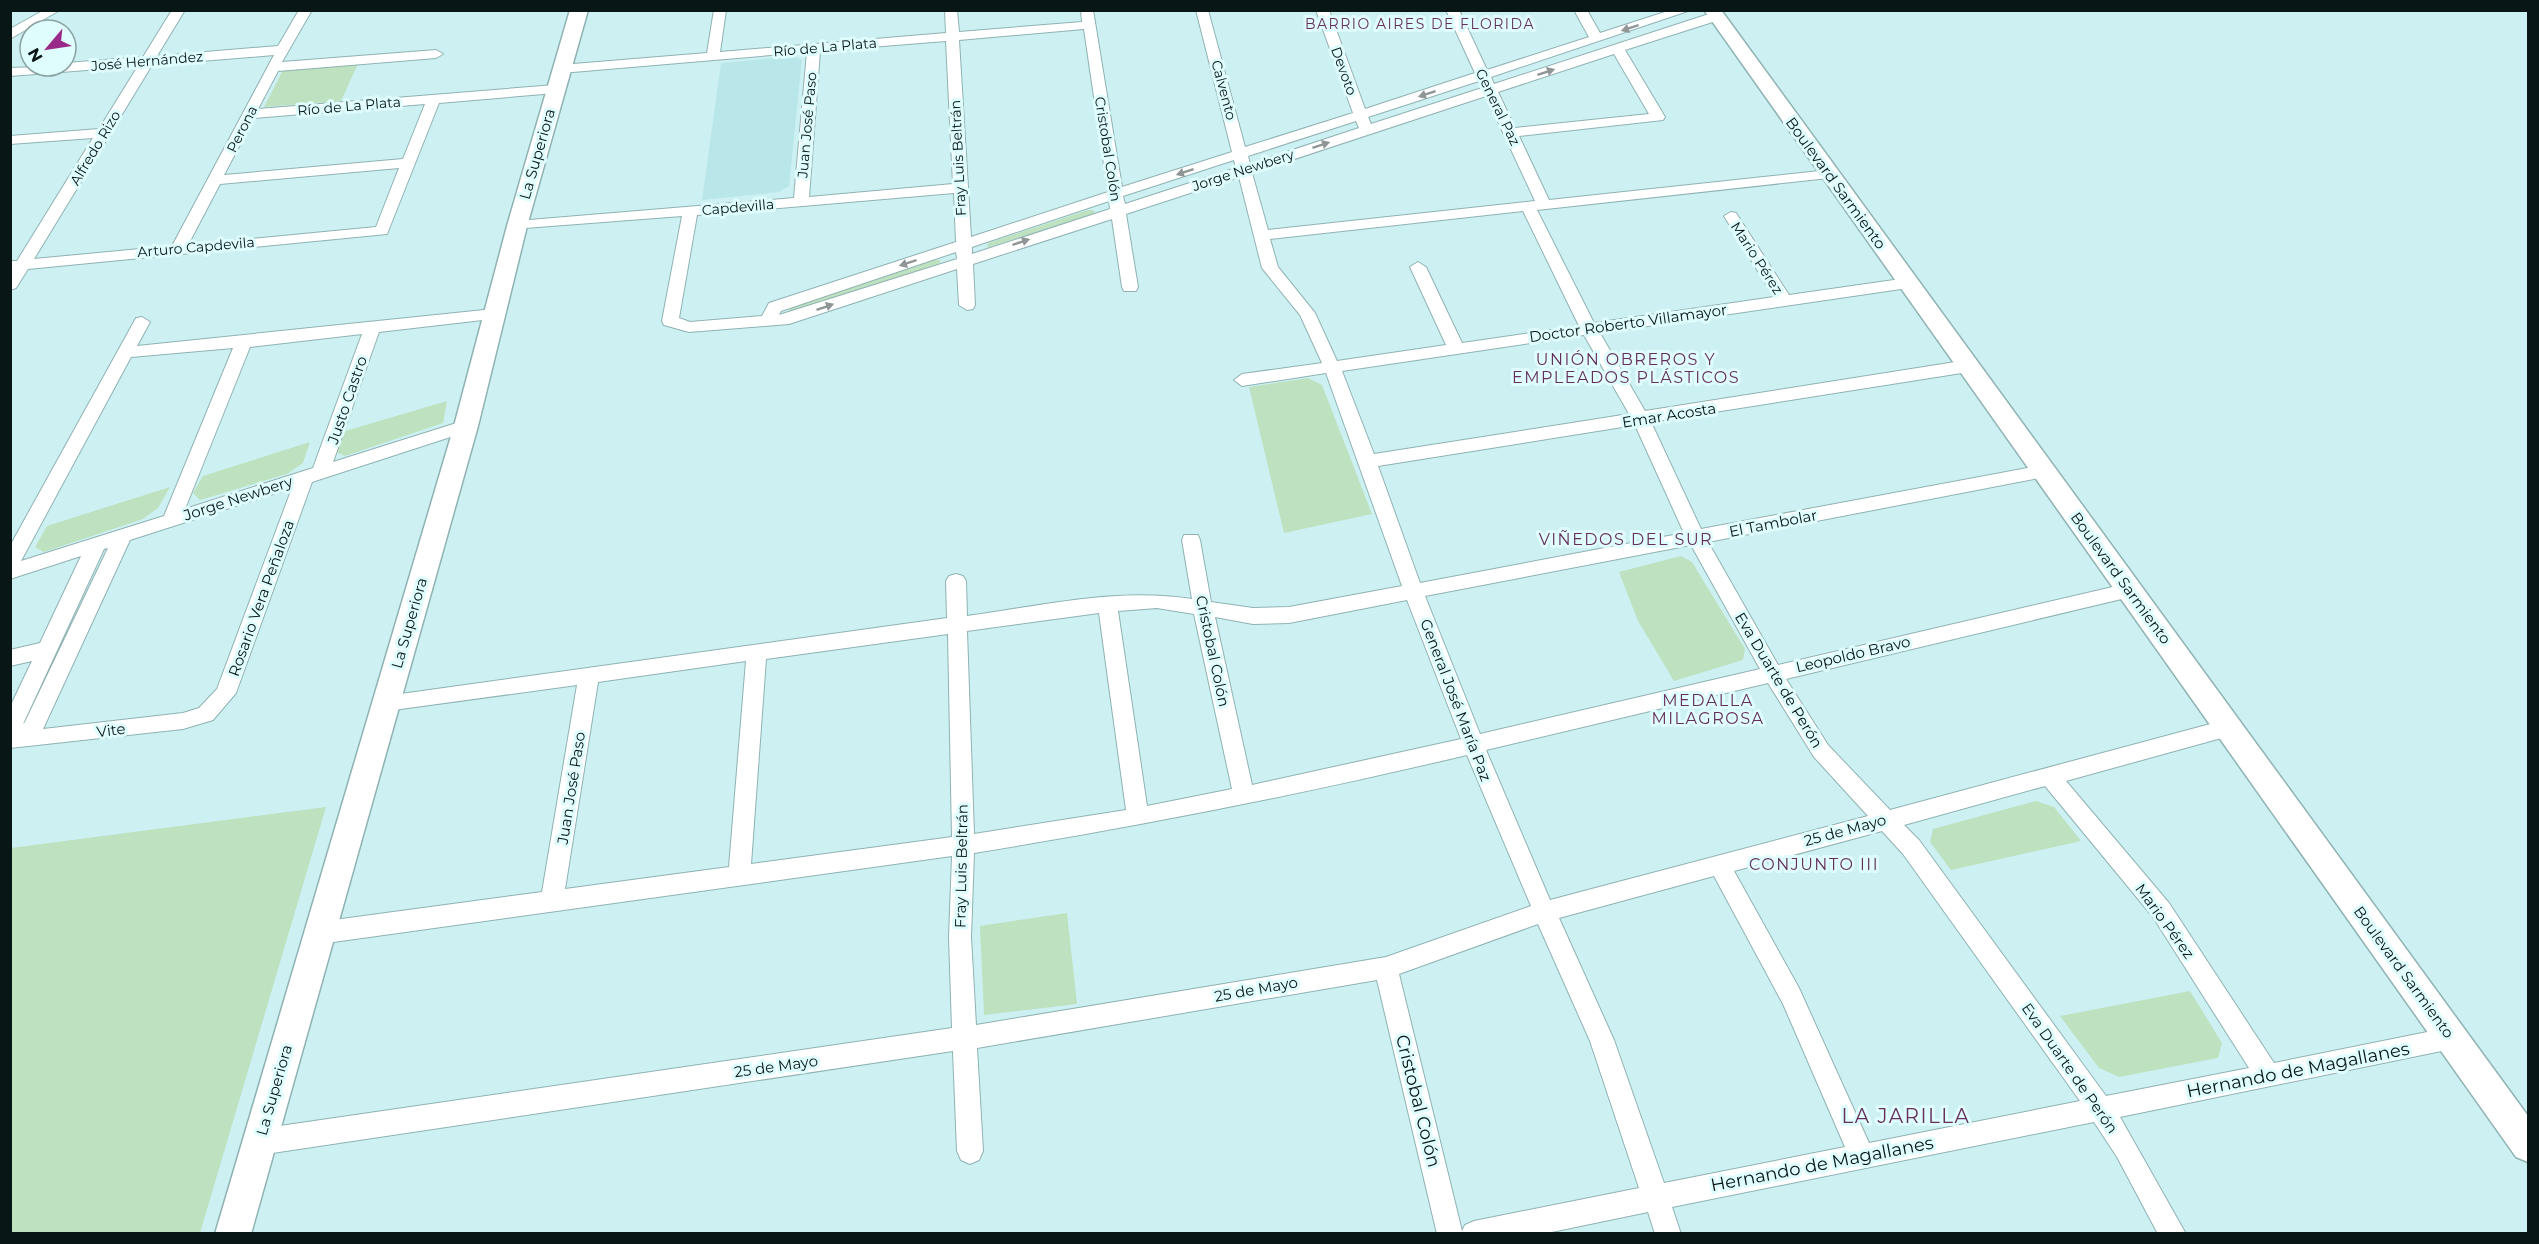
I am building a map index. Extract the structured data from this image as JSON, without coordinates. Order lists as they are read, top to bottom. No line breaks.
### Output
{"streets":{"main road":["La Superiora","Boulevard Sarmiento"],"street":["Río de La Plata","José Hernández","Devoto","Calvento","General Paz","Juan José Paso","Perona","Alfredo Rizo","Cristobal Colón","Fray Luis Beltrán","Jorge Newbery","Capdevilla","Arturo Capdevila","Mario Pérez","Doctor Roberto Villamayor","Justo Castro","Emar Acosta","El Tambolar","Rosario Vera Peñaloza","Leopoldo Bravo","Eva Duarte de Perón","General José María Paz","Vite","25 de Mayo","Hernando de Magallanes"]},"crossings":[["Río de La Plata","Juan José Paso"],["Río de La Plata","Perona"],["Río de La Plata","Cristobal Colón"],["Río de La Plata","La Superiora"],["Río de La Plata","Fray Luis Beltrán"],["José Hernández","Perona"],["José Hernández","Alfredo Rizo"],["Devoto","Jorge Newbery"],["Calvento","Jorge Newbery"],["Calvento","General José María Paz"],["General Paz","Jorge Newbery"],["General Paz","Eva Duarte de Perón"],["Juan José Paso","Capdevilla"],["Juan José Paso","El Tambolar"],["Juan José Paso","Leopoldo Bravo"],["Perona","Arturo Capdevila"],["Alfredo Rizo","Arturo Capdevila"],["Cristobal Colón","Jorge Newbery"],["Cristobal Colón","El Tambolar"],["Cristobal Colón","Leopoldo Bravo"],["Cristobal Colón","25 de Mayo"],["La Superiora","Jorge Newbery"],["La Superiora","Capdevilla"],["La Superiora","El Tambolar"],["La Superiora","Leopoldo Bravo"],["La Superiora","25 de Mayo"],["Fray Luis Beltrán","Jorge Newbery"],["Fray Luis Beltrán","Capdevilla"],["Fray Luis Beltrán","El Tambolar"],["Fray Luis Beltrán","Leopoldo Bravo"],["Fray Luis Beltrán","25 de Mayo"],["Jorge Newbery","Boulevard Sarmiento"],["Jorge Newbery","Capdevilla"],["Jorge Newbery","Justo Castro"],["Jorge Newbery","Rosario Vera Peñaloza"],["Jorge Newbery","General José María Paz"],["Boulevard Sarmiento","Doctor Roberto Villamayor"],["Boulevard Sarmiento","Emar Acosta"],["Boulevard Sarmiento","El Tambolar"],["Boulevard Sarmiento","Leopoldo Bravo"],["Boulevard Sarmiento","25 de Mayo"],["Boulevard Sarmiento","Hernando de Magallanes"],["Mario Pérez","Doctor Roberto Villamayor"],["Mario Pérez","25 de Mayo"],["Mario Pérez","Hernando de Magallanes"],["Doctor Roberto Villamayor","Eva Duarte de Perón"],["Doctor Roberto Villamayor","General José María Paz"],["Justo Castro","Rosario Vera Peñaloza"],["Emar Acosta","Eva Duarte de Perón"],["Emar Acosta","General José María Paz"],["El Tambolar","Eva Duarte de Perón"],["El Tambolar","General José María Paz"],["Rosario Vera Peñaloza","Vite"],["Leopoldo Bravo","Eva Duarte de Perón"],["Leopoldo Bravo","General José María Paz"],["Eva Duarte de Perón","25 de Mayo"],["Eva Duarte de Perón","Hernando de Magallanes"],["General José María Paz","25 de Mayo"],["General José María Paz","Hernando de Magallanes"]],"districts":["BARRIO AIRES DE FLORIDA","UNIÓN OBREROS Y EMPLEADOS PLÁSTICOS","VIÑEDOS DEL SUR","MEDALLA MILAGROSA","CONJUNTO III","LA JARILLA"],"north":"bottom left"}
